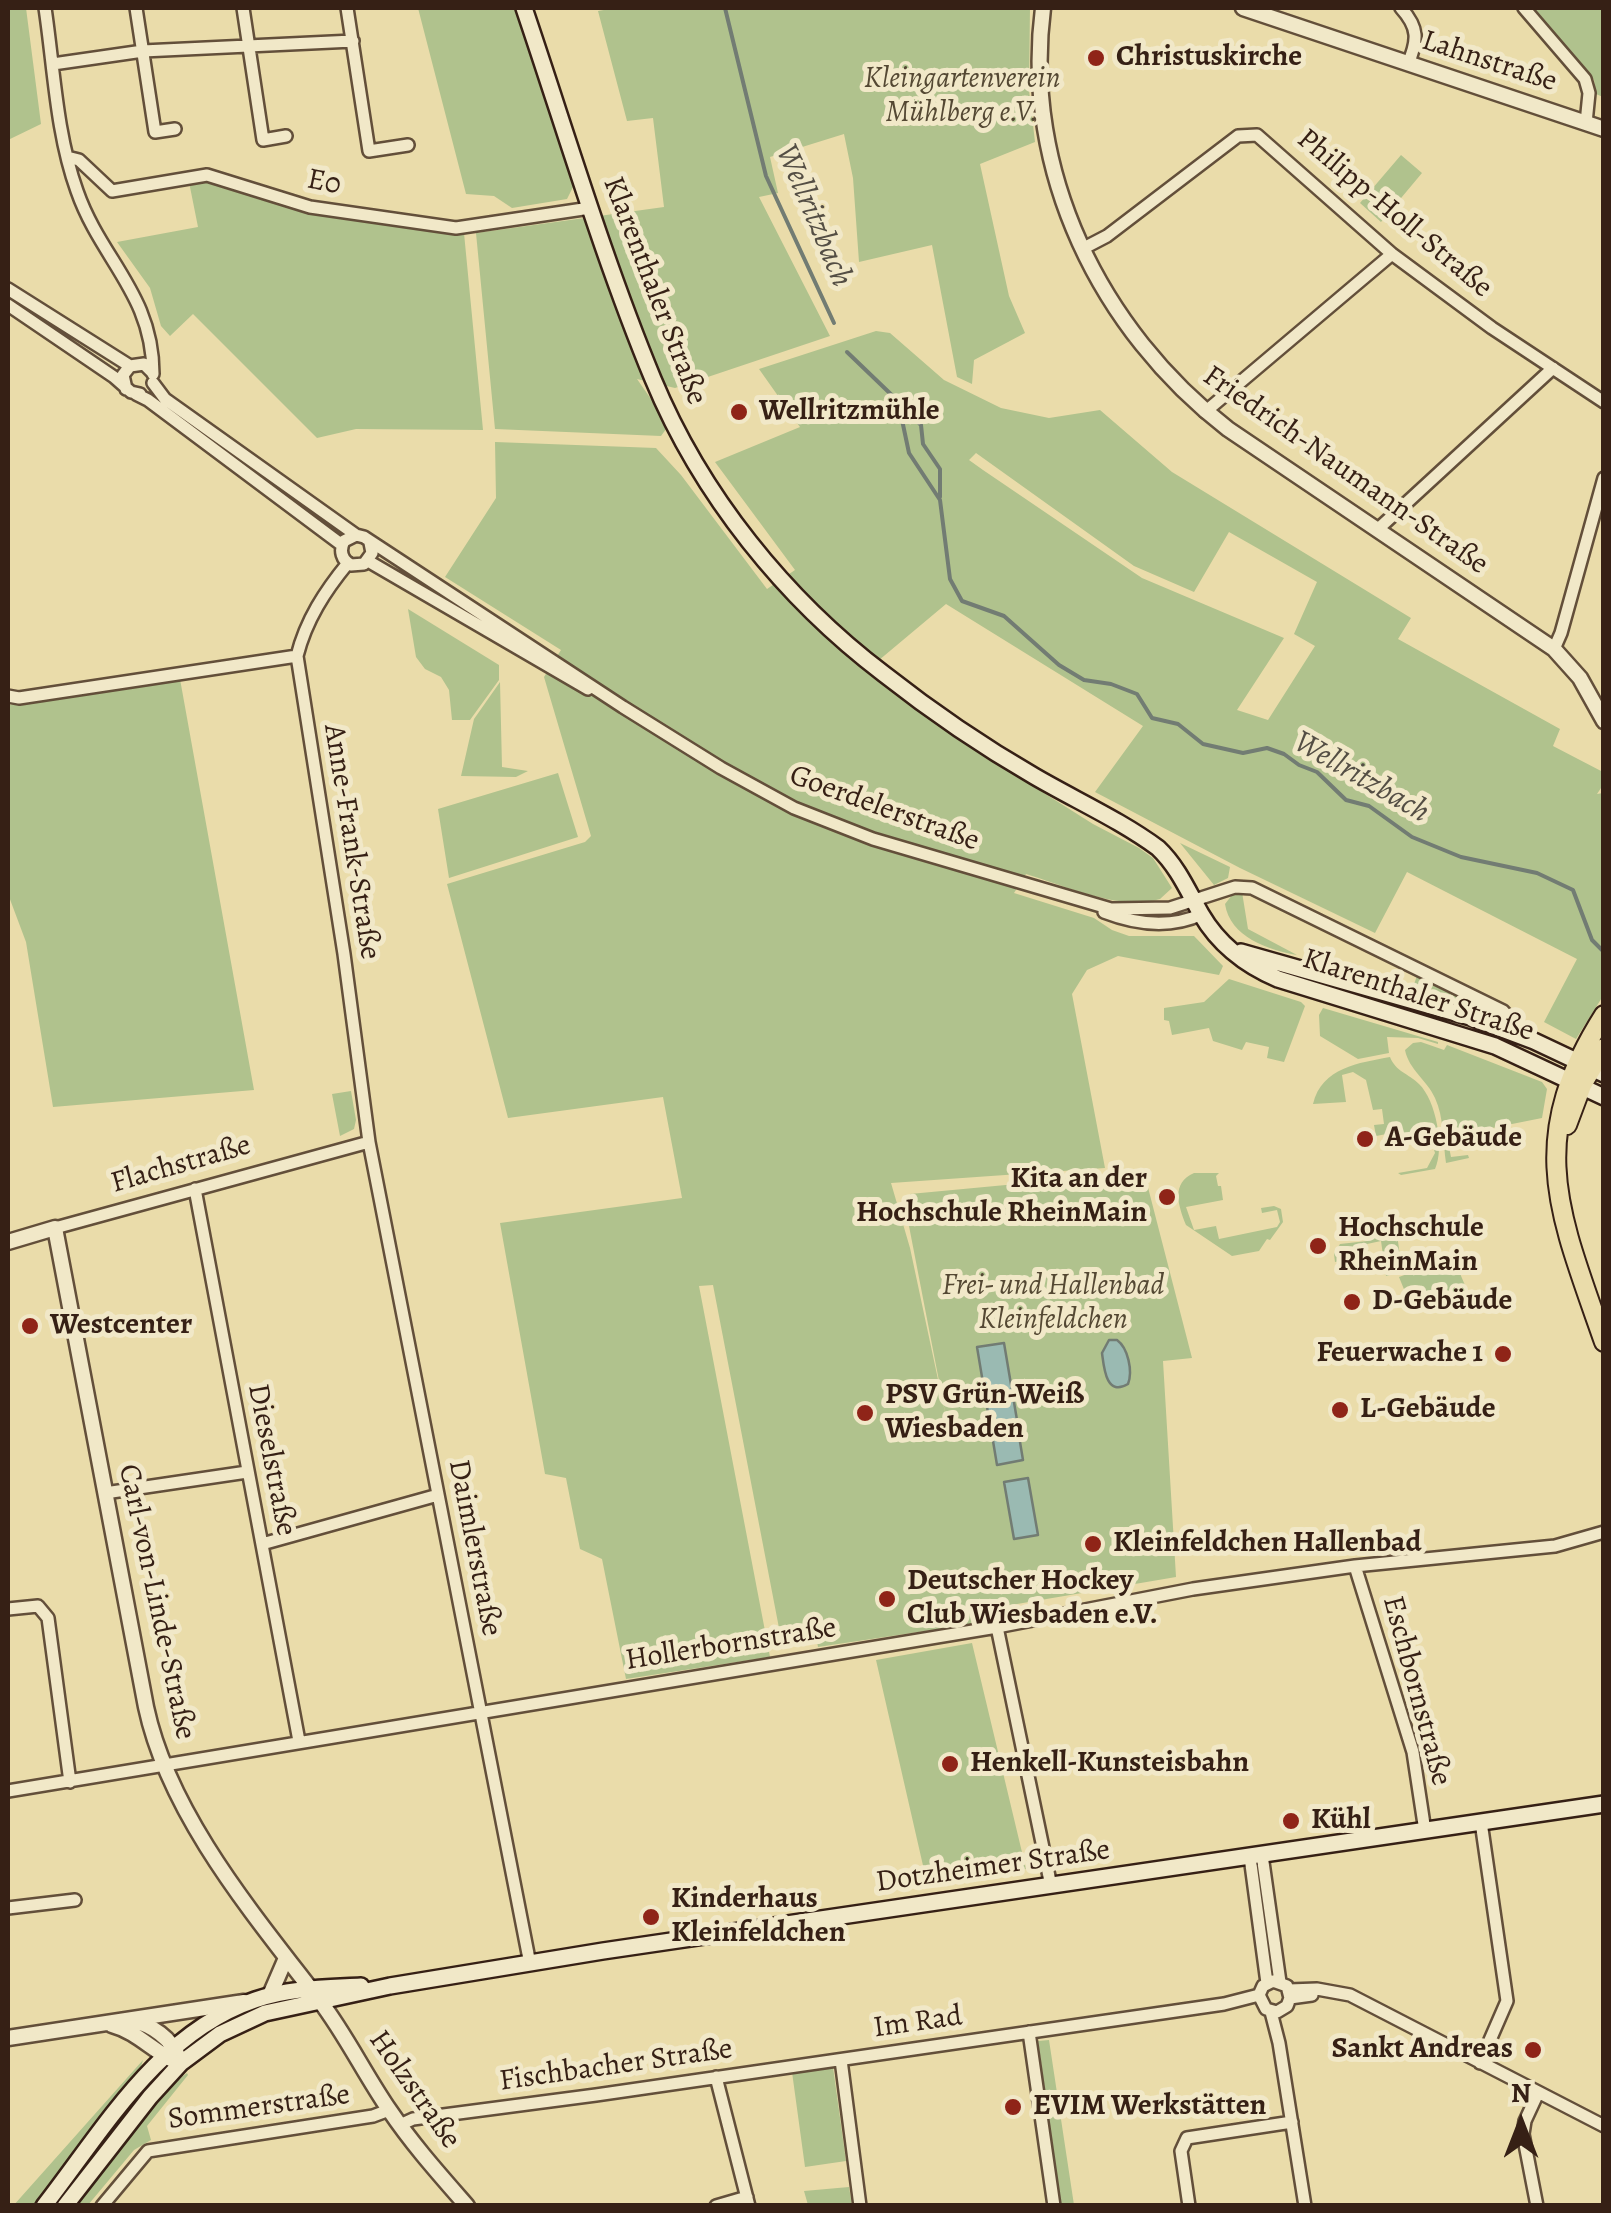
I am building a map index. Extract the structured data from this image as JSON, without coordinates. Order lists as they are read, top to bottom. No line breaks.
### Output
{"streets":{"main road":["Klarenthaler Straße","Dotzheimer Straße"],"street":["Lahnstraße","E0","Philipp-Holl-Straße","Friedrich-Naumann-Straße","Goerdelerstraße","Anne-Frank-Straße","Flachstraße","Dieselstraße","Daimlerstraße","Carl-von-Linde-Straße","Hollerbornstraße","Eschbornstraße","Im Rad","Fischbacher Straße","Holzstraße","Sommerstraße"]},"crossings":[["E0","Klarenthaler Straße"],["Philipp-Holl-Straße","Friedrich-Naumann-Straße"],["Klarenthaler Straße","Goerdelerstraße"],["Anne-Frank-Straße","Flachstraße"],["Anne-Frank-Straße","Daimlerstraße"],["Flachstraße","Dieselstraße"],["Flachstraße","Daimlerstraße"],["Flachstraße","Carl-von-Linde-Straße"],["Dieselstraße","Hollerbornstraße"],["Daimlerstraße","Hollerbornstraße"],["Daimlerstraße","Dotzheimer Straße"],["Carl-von-Linde-Straße","Hollerbornstraße"],["Carl-von-Linde-Straße","Dotzheimer Straße"],["Carl-von-Linde-Straße","Holzstraße"],["Hollerbornstraße","Eschbornstraße"],["Eschbornstraße","Dotzheimer Straße"],["Dotzheimer Straße","Holzstraße"],["Im Rad","Fischbacher Straße"],["Fischbacher Straße","Holzstraße"],["Holzstraße","Sommerstraße"]],"water":["Wellritzbach"],"parks":["Kleingartenverein Mühlberg e.V.","Frei- und Hallenbad Kleinfeldchen"],"places":["Christuskirche","Wellritzmühle","A-Gebäude","Kita an der Hochschule RheinMain","Hochschule RheinMain","D-Gebäude","Westcenter","Feuerwache 1","L-Gebäude","PSV Grün-Weiß Wiesbaden","Kleinfeldchen Hallenbad","Deutscher Hockey Club Wiesbaden e.V.","Henkell-Kunsteisbahn","Kühl","Kinderhaus Kleinfeldchen","Sankt Andreas","EVIM Werkstätten"],"north":"top"}
